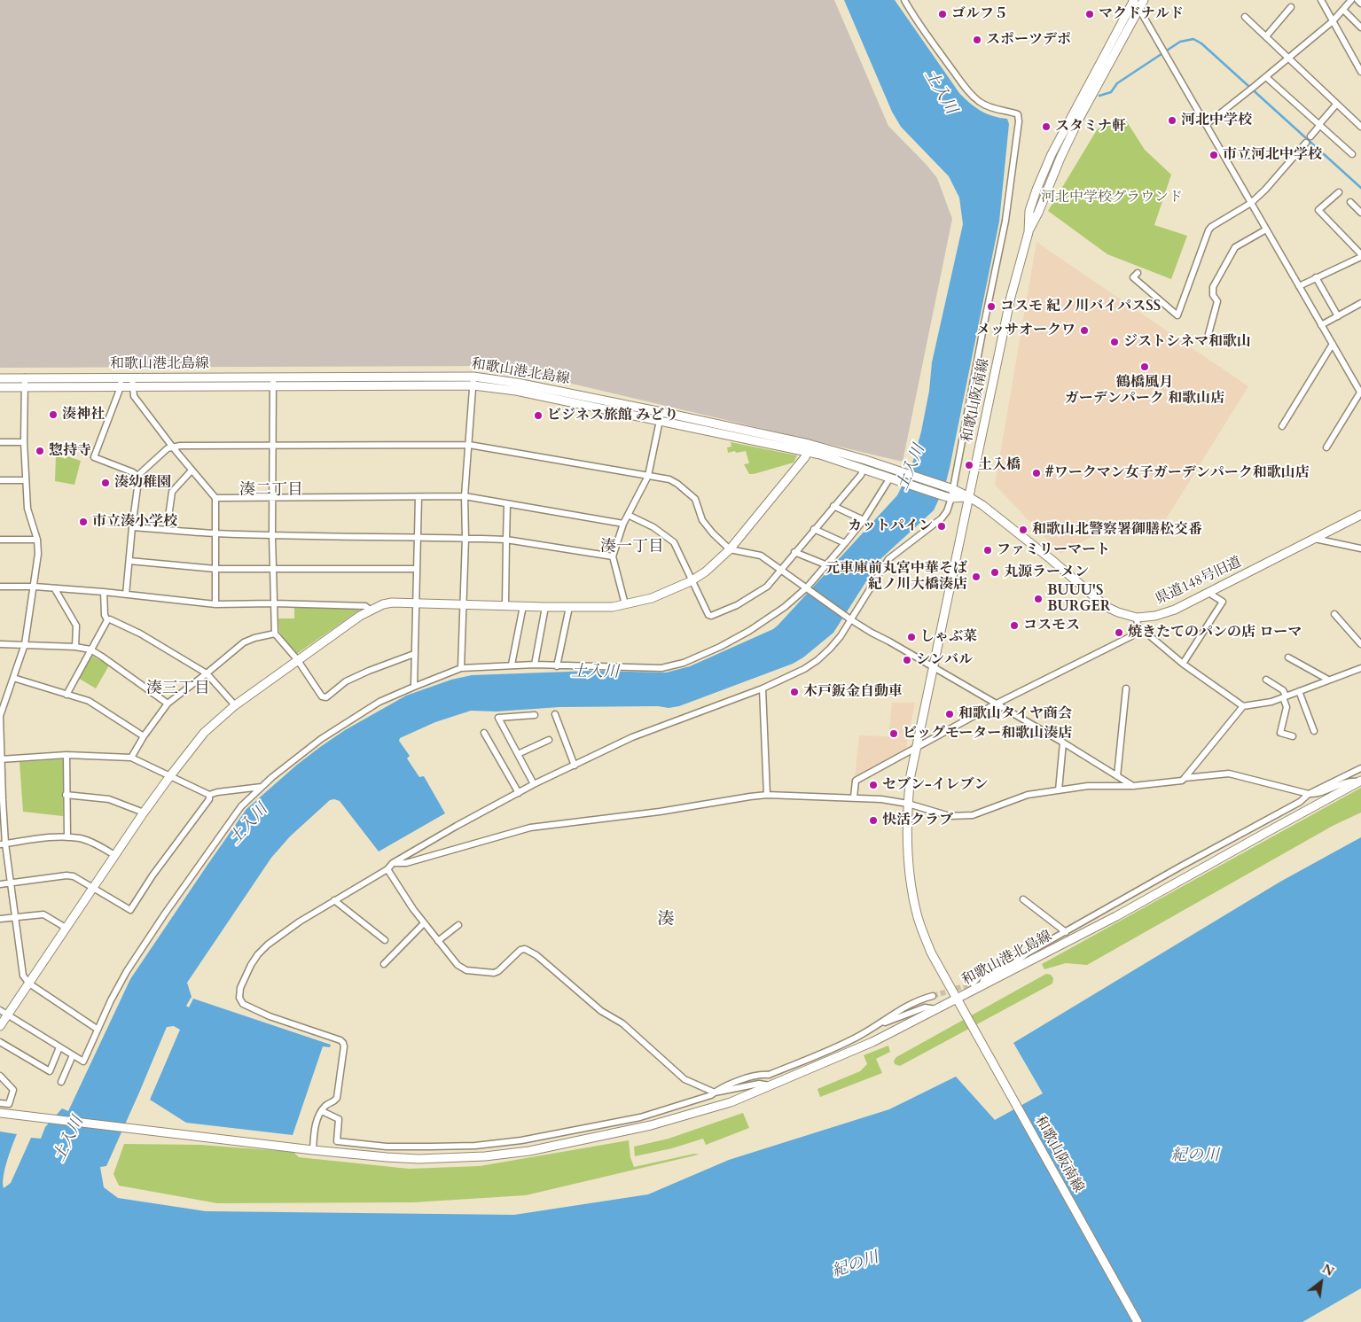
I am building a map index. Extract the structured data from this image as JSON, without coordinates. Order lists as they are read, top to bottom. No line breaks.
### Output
{"streets":{"main road":["和歌山港北島線","和歌山阪南線","県道148号旧道"]},"crossings":[["和歌山港北島線","和歌山阪南線"],["和歌山港北島線","県道148号旧道"],["和歌山阪南線","県道148号旧道"]],"districts":["湊二丁目","湊一丁目","湊三丁目","湊"],"water":["土入川","紀の川"],"parks":["河北中学校グラウンド"],"places":["ゴルフ５","マクドナルド","スポーツデポ","河北中学校","スタミナ軒","市立河北中学校","コスモ 紀ノ川バイパスSS","メッサオークワ","ジストシネマ和歌山","鶴橋風月 ガーデンパーク 和歌山店","湊神社","ビジネス旅館 みどり","惣持寺","土入橋","#ワークマン女子ガーデンパーク和歌山店","湊幼稚園","市立湊小学校","カットパイン","和歌山北警察署御膳松交番","ファミリーマート","丸源ラーメン","元車庫前丸宮中華そば 紀ノ川大橋湊店","BUUU'S BURGER","コスモス","焼きたてのパンの店 ローマ","しゃぶ菜","シンバル","木戸鈑金自動車","和歌山タイヤ商会","ビッグモーター和歌山湊店","セブン-イレブン","快活クラブ"],"north":"top right"}
